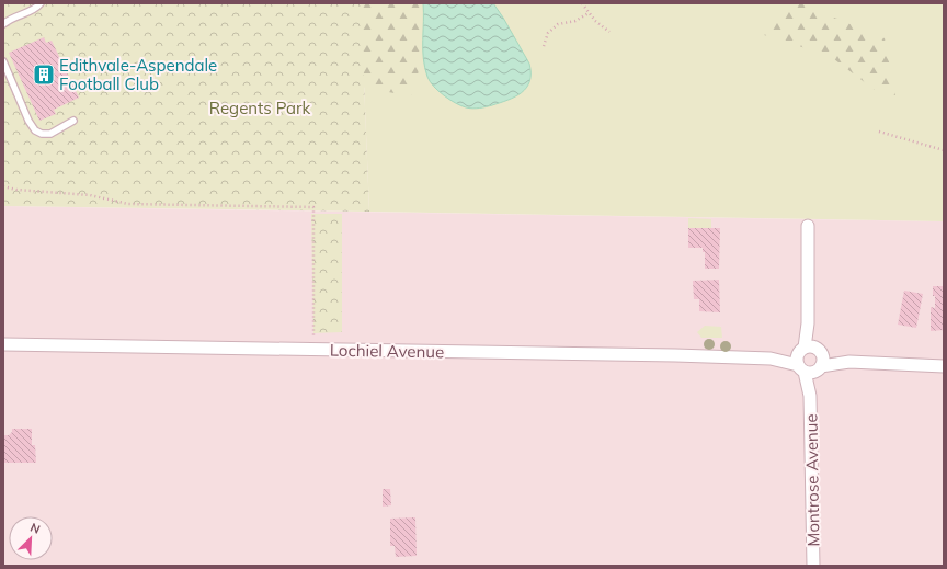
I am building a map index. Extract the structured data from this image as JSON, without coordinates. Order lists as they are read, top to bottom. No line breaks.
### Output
{"streets":{"street":["Lochiel Avenue","Montrose Avenue"]},"crossings":[["Lochiel Avenue","Montrose Avenue"]],"parks":["Regents Park"],"places":{"building":["Edithvale-Aspendale Football Club"]},"north":"top right"}
